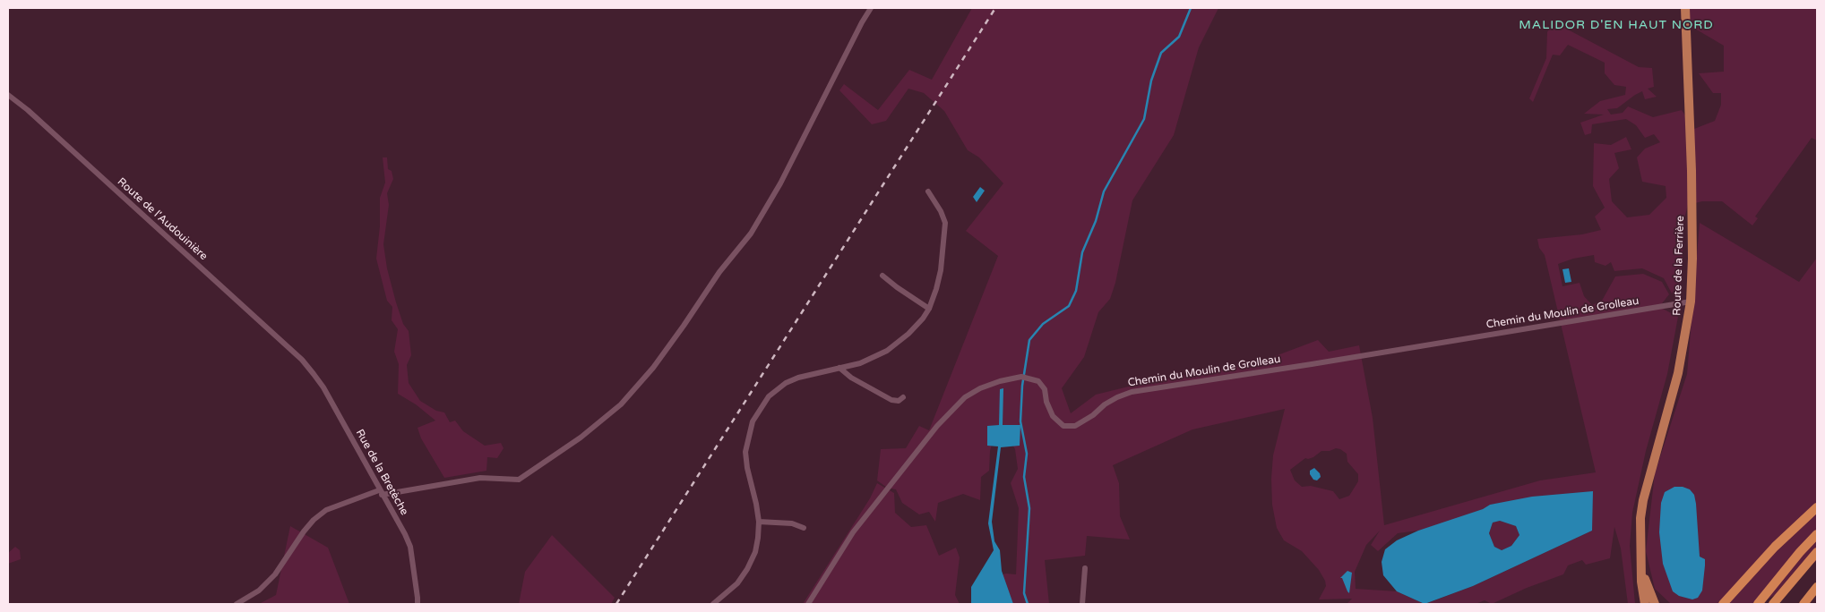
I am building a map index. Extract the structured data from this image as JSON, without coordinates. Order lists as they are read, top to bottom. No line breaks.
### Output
{"streets":{"main road":["Route de la Ferrière"],"street":["Route de l'Audouinière","Chemin du Moulin de Grolleau","Rue de la Bretèche"]},"crossings":[["Route de l'Audouinière","Rue de la Bretèche"],["Route de la Ferrière","Chemin du Moulin de Grolleau"]],"districts":["MALIDOR D'EN HAUT NORD"]}
